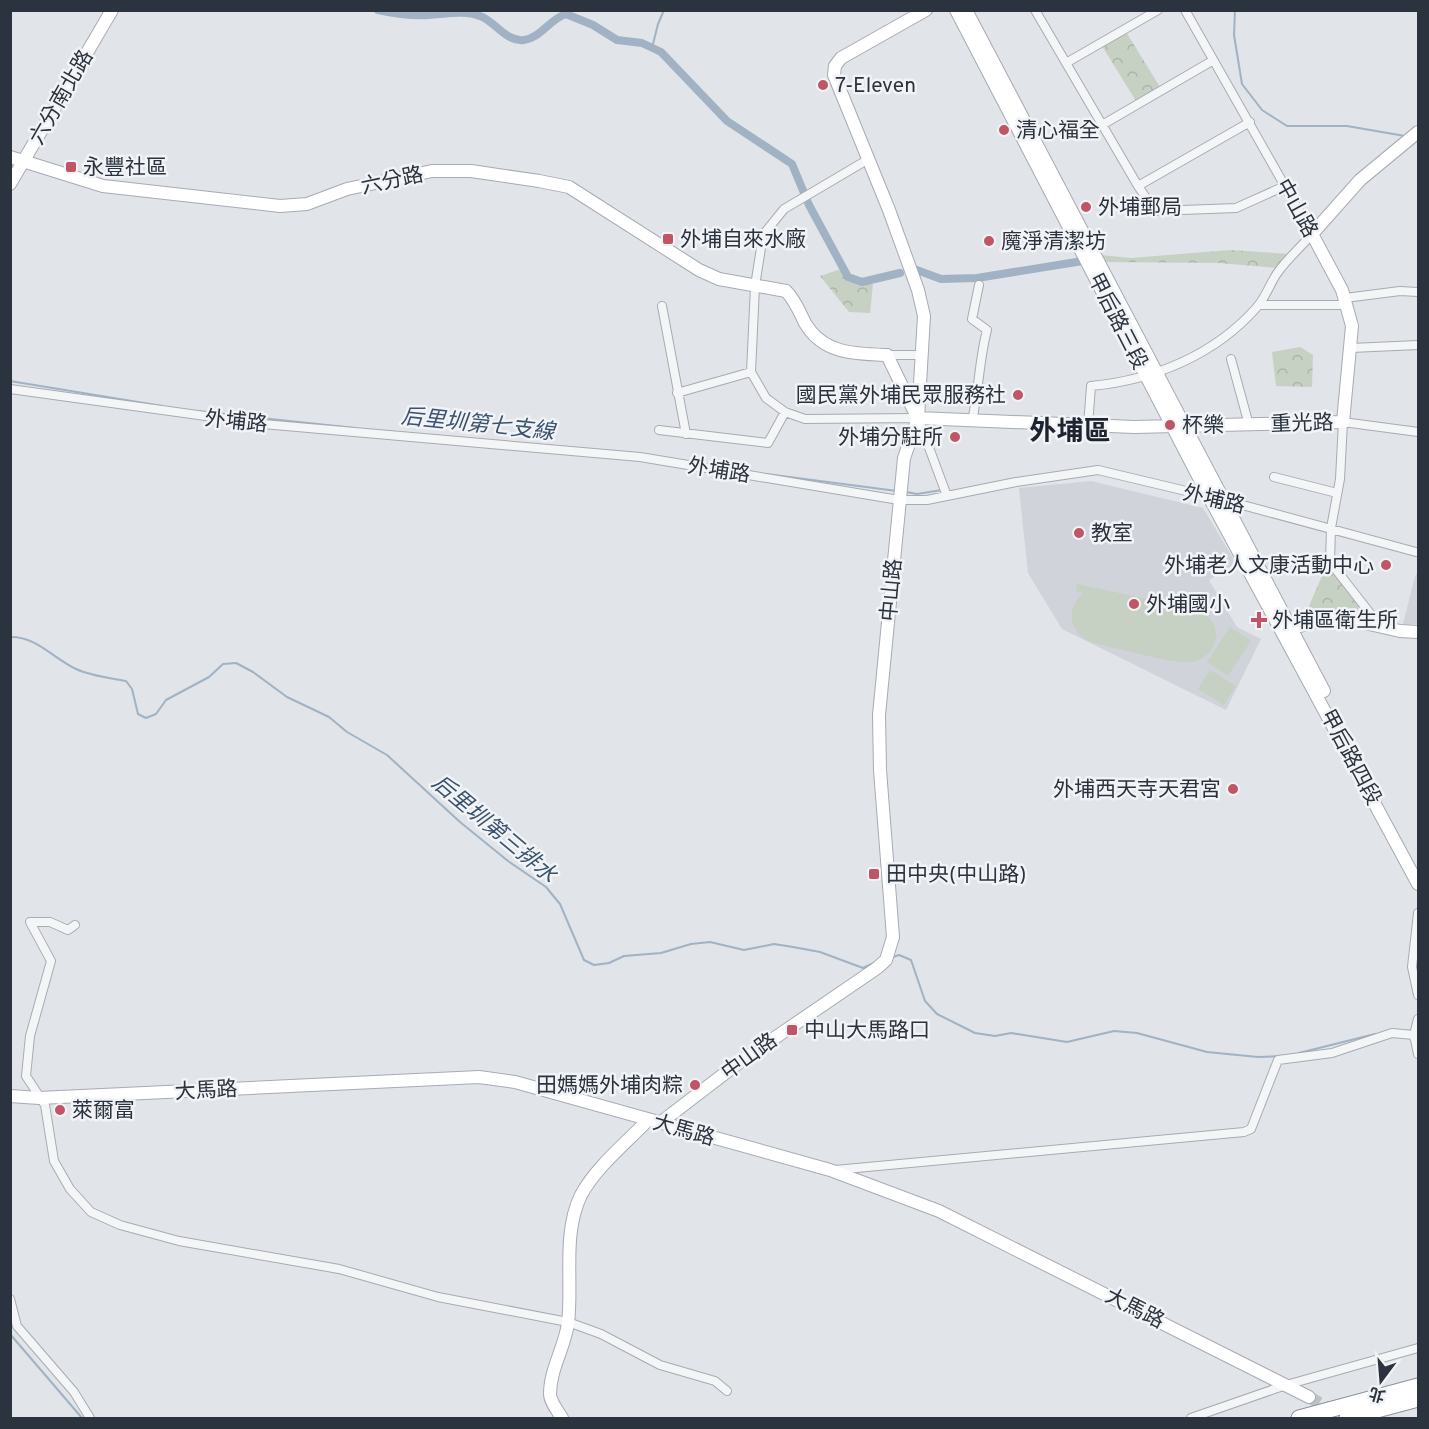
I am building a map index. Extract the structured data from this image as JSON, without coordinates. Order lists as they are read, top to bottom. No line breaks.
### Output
{"streets":{"street":["六分南北路","六分路","中山路","甲后路三段","外埔路","重光路","甲后路四段","大馬路"]},"crossings":[["六分南北路","六分路"],["中山路","外埔路"],["中山路","重光路"],["中山路","大馬路"],["甲后路三段","外埔路"],["甲后路三段","重光路"],["甲后路三段","甲后路四段"]],"districts":["外埔區"],"water":["后里圳第七支線","后里圳第三排水"],"places":{"other":["7-Eleven","清心福全","外埔郵局","魔淨清潔坊","國民黨外埔民眾服務社","杯樂","外埔分駐所","教室","外埔老人文康活動中心","外埔國小","外埔西天寺天君宮","田媽媽外埔肉粽","萊爾富"],"transit":["永豐社區","外埔自來水廠","田中央(中山路)","中山大馬路口"],"health":["外埔區衛生所"]},"north":"bottom"}
